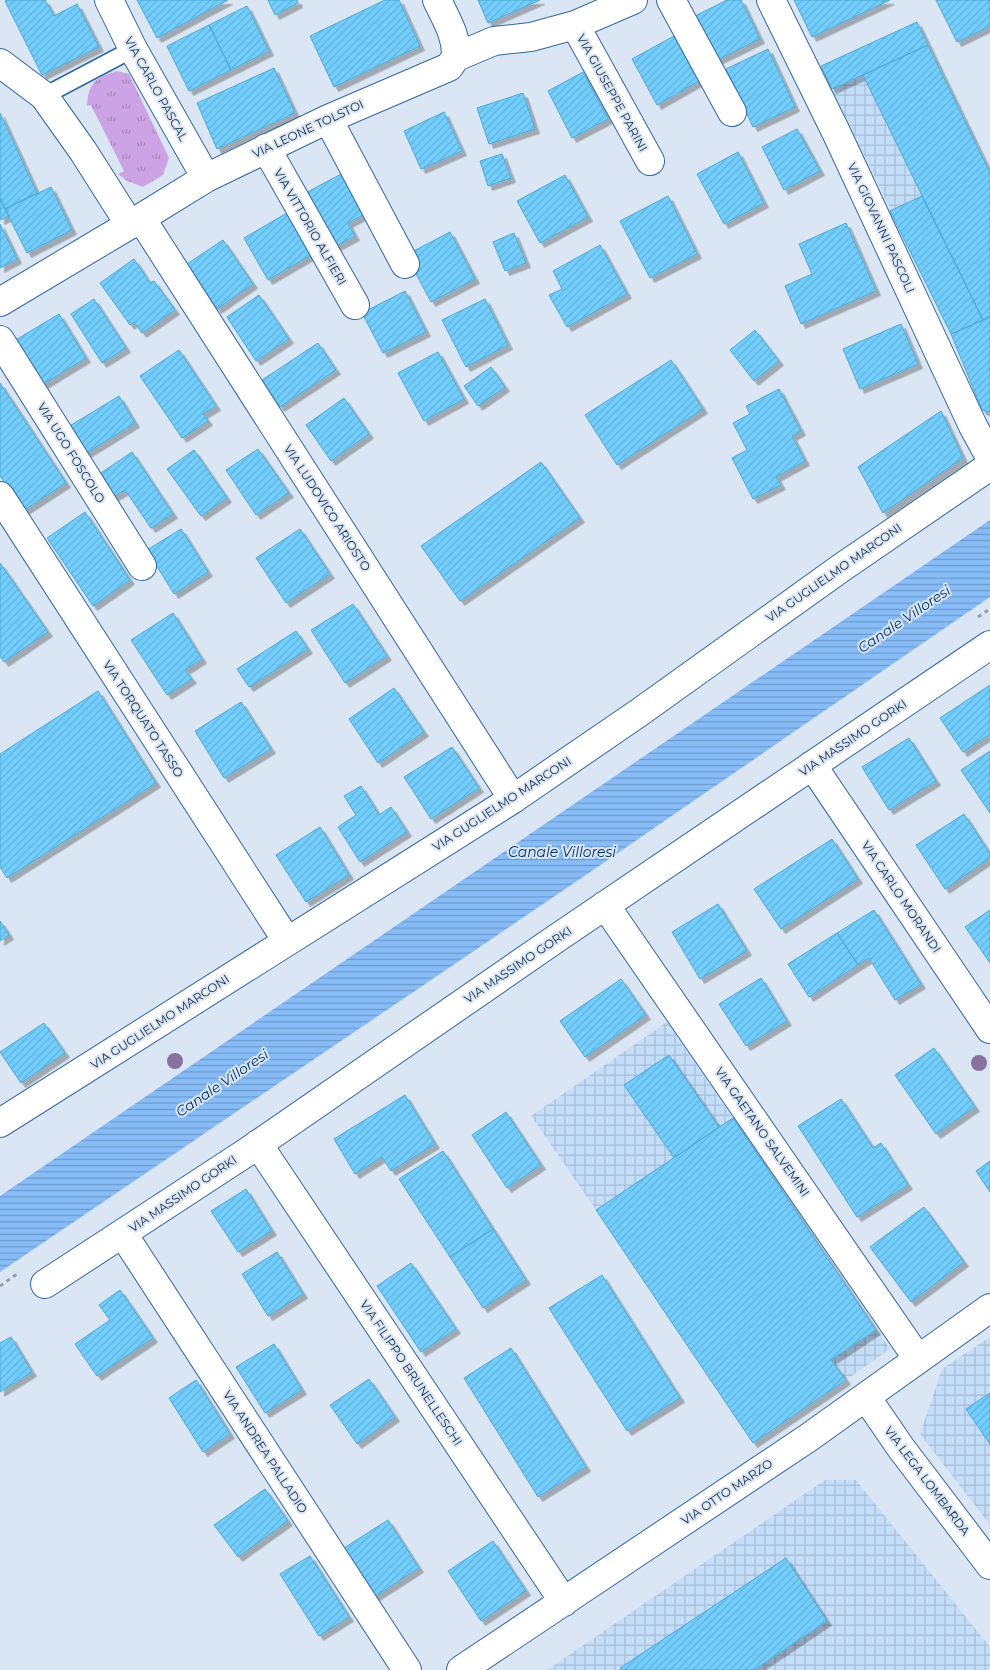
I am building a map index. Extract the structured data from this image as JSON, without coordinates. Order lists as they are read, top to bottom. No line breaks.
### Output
{"streets":{"street":["VIA CARLO PASCAL","VIA GIUSEPPE PARINI","VIA LEONE TOLSTOI","VIA VITTORIO ALFIERI","VIA GIOVANNI PASCOLI","VIA UGO FOSCOLO","VIA LUDOVICO ARIOSTO","VIA GUGLIELMO MARCONI","VIA TORQUATO TASSO","VIA MASSIMO GORKI","VIA CARLO MORANDI","VIA GAETANO SALVEMINI","VIA FILIPPO BRUNELLESCHI","VIA ANDREA PALLADIO","VIA LEGA LOMBARDA","VIA OTTO MARZO"]},"crossings":[["VIA CARLO PASCAL","VIA LEONE TOLSTOI"],["VIA GIUSEPPE PARINI","VIA LEONE TOLSTOI"],["VIA LEONE TOLSTOI","VIA VITTORIO ALFIERI"],["VIA LEONE TOLSTOI","VIA LUDOVICO ARIOSTO"],["VIA LUDOVICO ARIOSTO","VIA GUGLIELMO MARCONI"],["VIA GUGLIELMO MARCONI","VIA TORQUATO TASSO"],["VIA MASSIMO GORKI","VIA CARLO MORANDI"],["VIA MASSIMO GORKI","VIA GAETANO SALVEMINI"],["VIA MASSIMO GORKI","VIA FILIPPO BRUNELLESCHI"],["VIA MASSIMO GORKI","VIA ANDREA PALLADIO"],["VIA GAETANO SALVEMINI","VIA OTTO MARZO"],["VIA FILIPPO BRUNELLESCHI","VIA OTTO MARZO"],["VIA LEGA LOMBARDA","VIA OTTO MARZO"]],"water":["Canale Villoresi"]}
